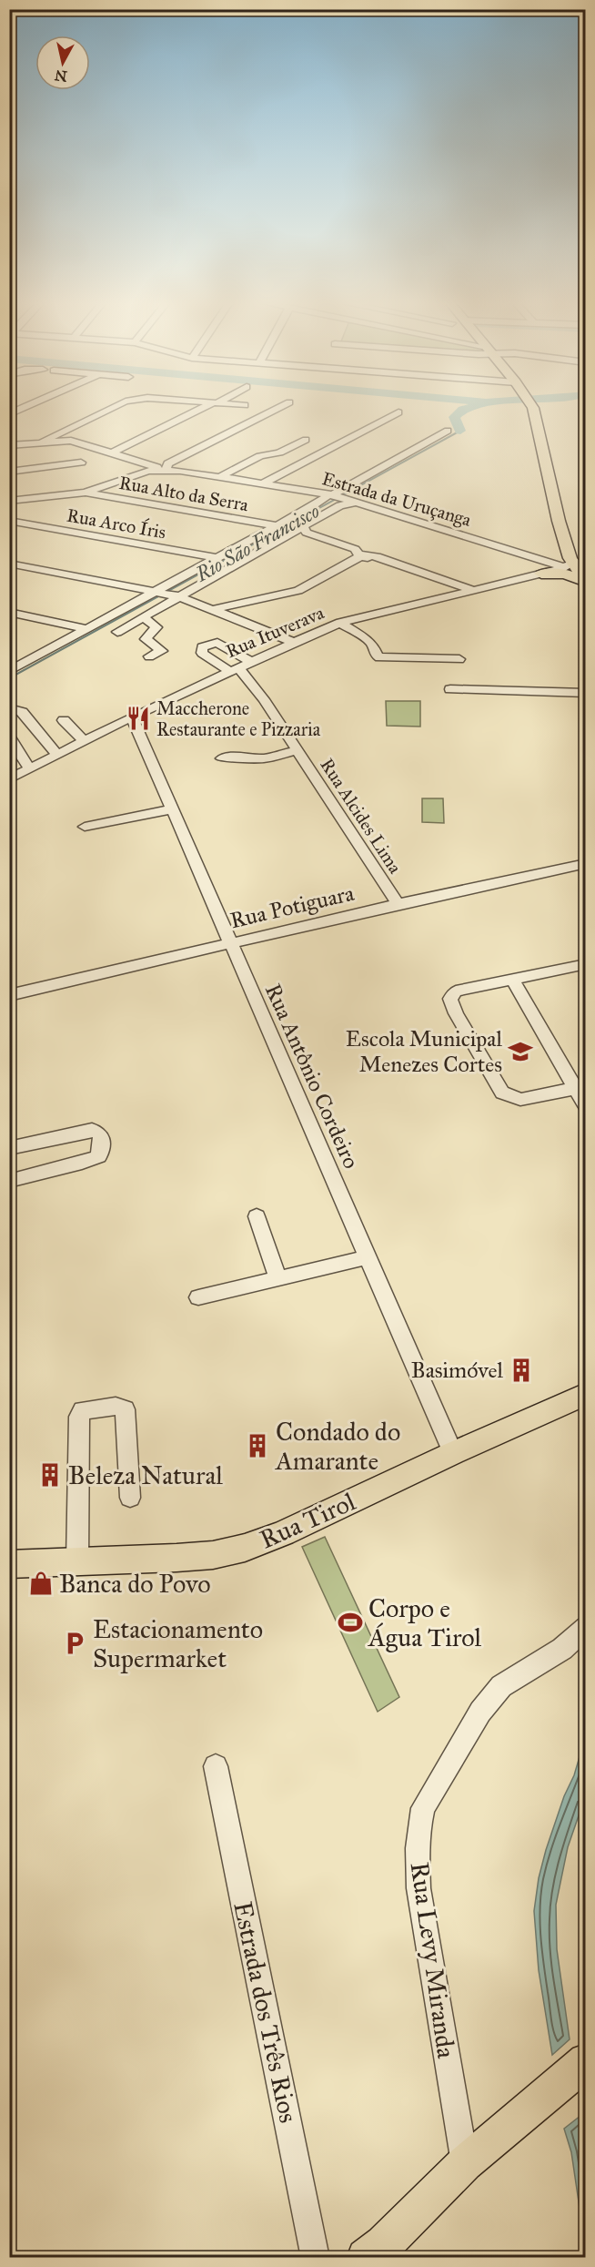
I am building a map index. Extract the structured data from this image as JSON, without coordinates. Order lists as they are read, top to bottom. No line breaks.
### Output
{"streets":{"main road":["Rua Tirol"],"street":["Rua Alto da Serra","Estrada da Uruçanga","Rua Arco Íris","Rua Ituverava","Rua Alcides Lima","Rua Potiguara","Rua Antônio Cordeiro","Rua Levy Miranda","Estrada dos Três Rios"]},"crossings":[["Rua Alto da Serra","Estrada da Uruçanga"],["Estrada da Uruçanga","Rua Ituverava"],["Rua Ituverava","Rua Alcides Lima"],["Rua Ituverava","Rua Antônio Cordeiro"],["Rua Alcides Lima","Rua Potiguara"],["Rua Potiguara","Rua Antônio Cordeiro"],["Rua Antônio Cordeiro","Rua Tirol"]],"water":["Rio São Francisco"],"places":{"restaurant":["Maccherone Restaurante e Pizzaria"],"school or university":["Escola Municipal Menezes Cortes"],"building":["Basimóvel","Condado do Amarante","Beleza Natural"],"shop":["Banca do Povo"],"sports":["Corpo e Água Tirol"],"parking":["Estacionamento Supermarket"]},"north":"bottom"}
